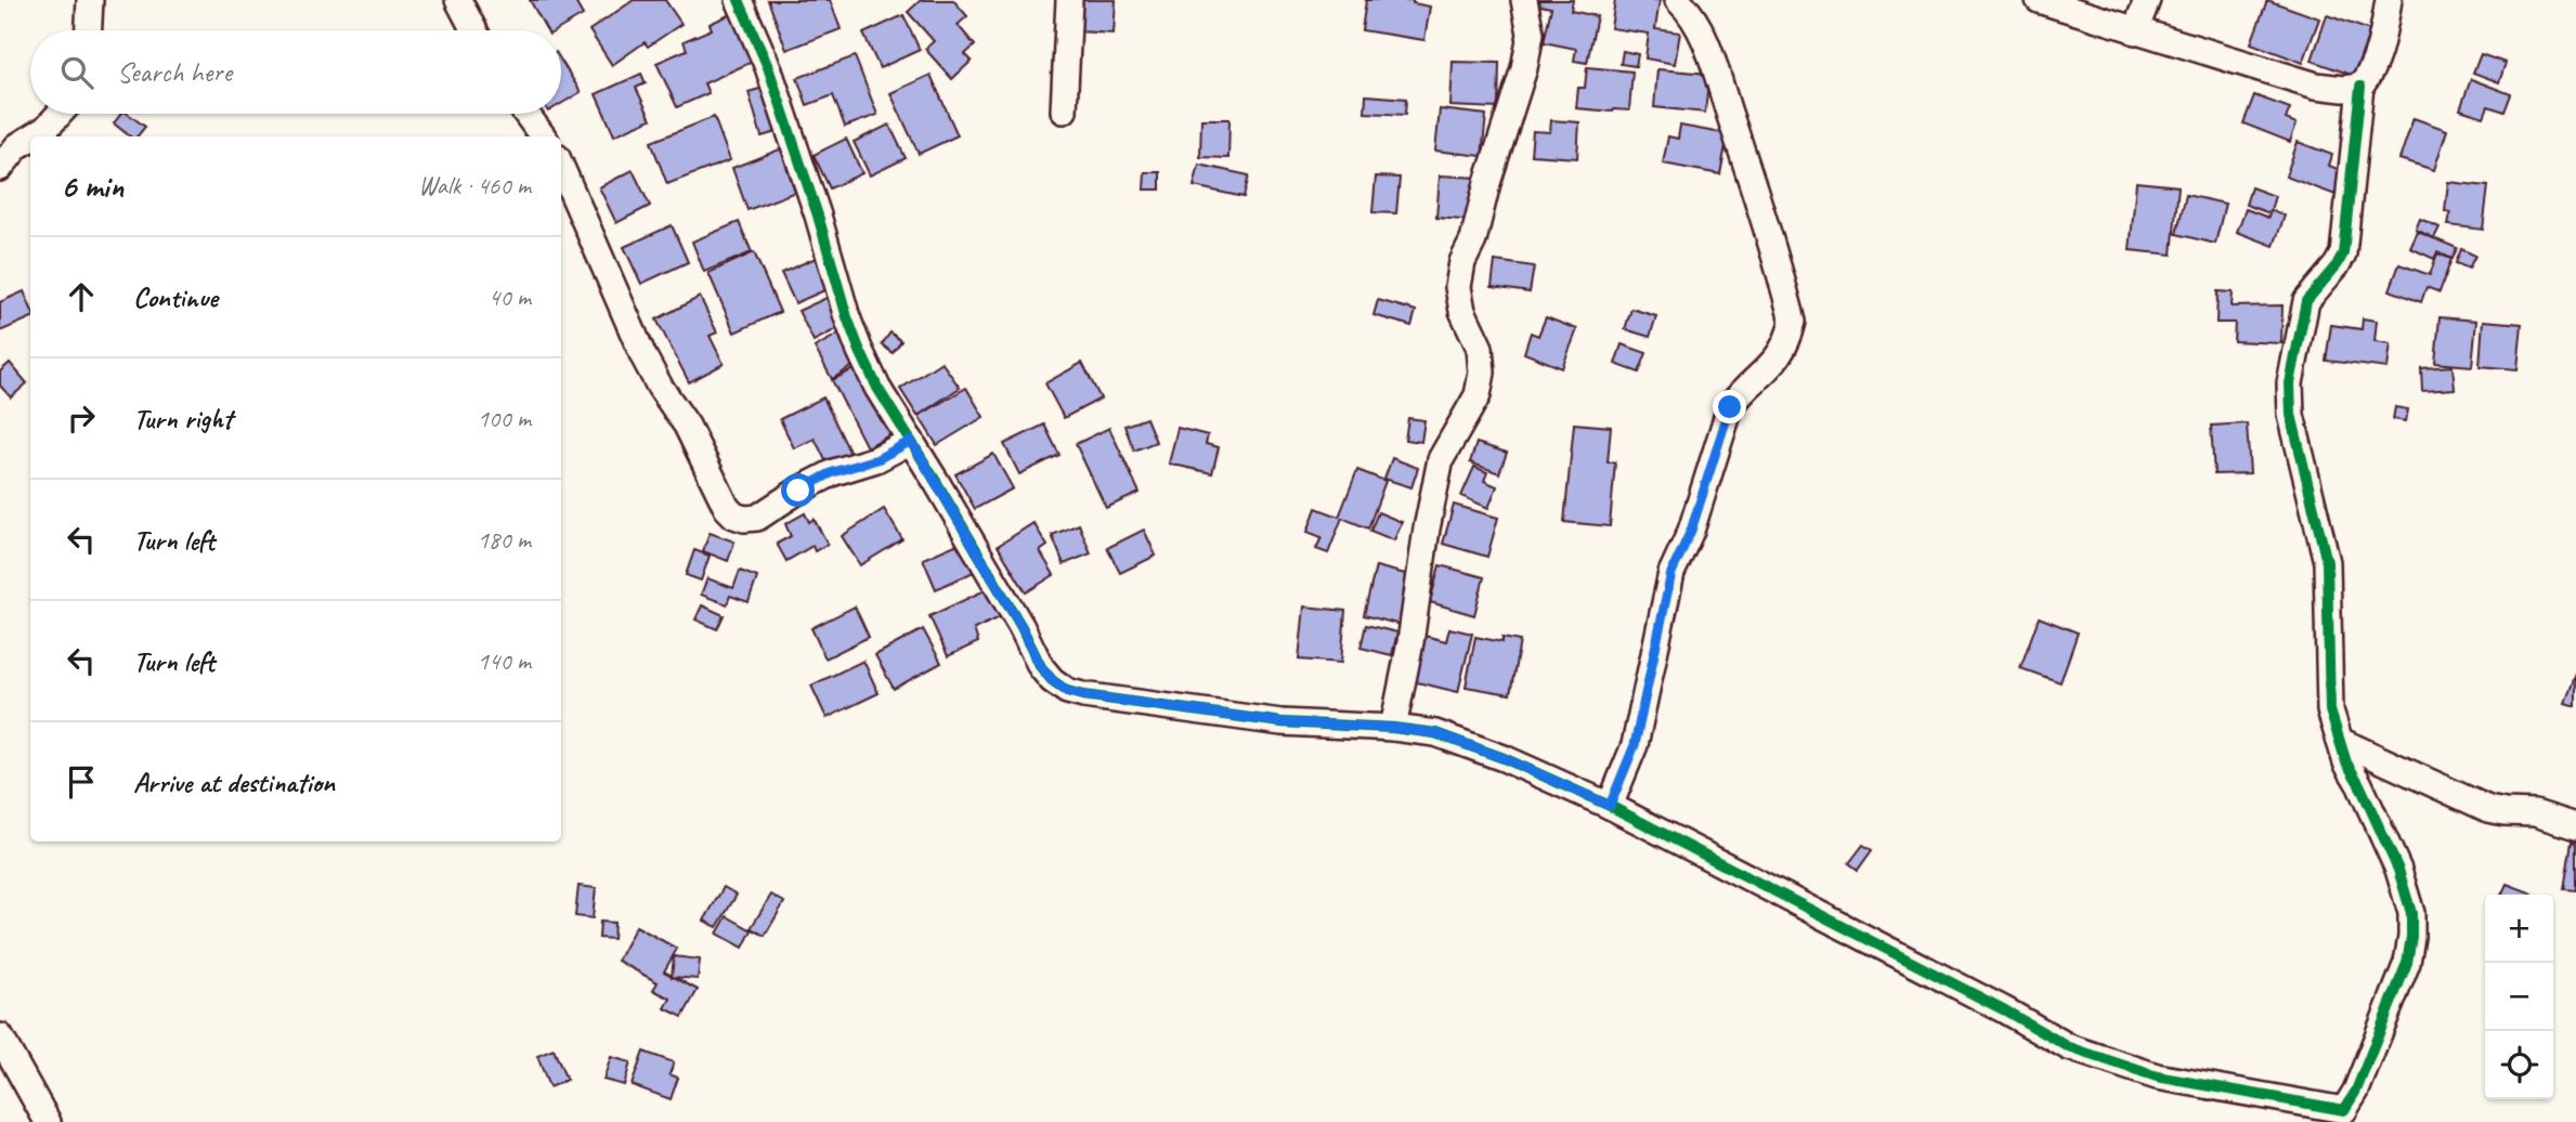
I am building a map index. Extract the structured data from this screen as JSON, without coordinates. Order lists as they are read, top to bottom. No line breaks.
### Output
{"page":{"search":"Search here","heading":["6 min","Walk · 460 m"],"list":[["Continue","40 m"],["Turn right","100 m"],["Turn left","180 m"],["Turn left","140 m"],"Arrive at destination"],"map_buttons":["+","−"]}}
